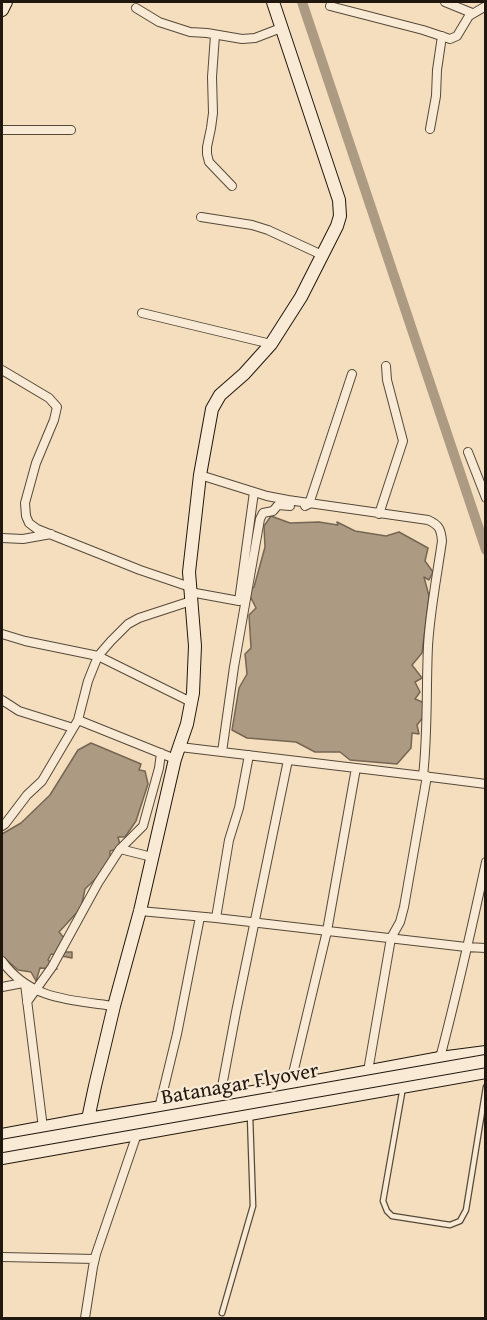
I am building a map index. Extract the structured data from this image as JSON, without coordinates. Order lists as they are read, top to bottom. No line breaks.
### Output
{"streets":{"street":["Batanagar Flyover"]}}
